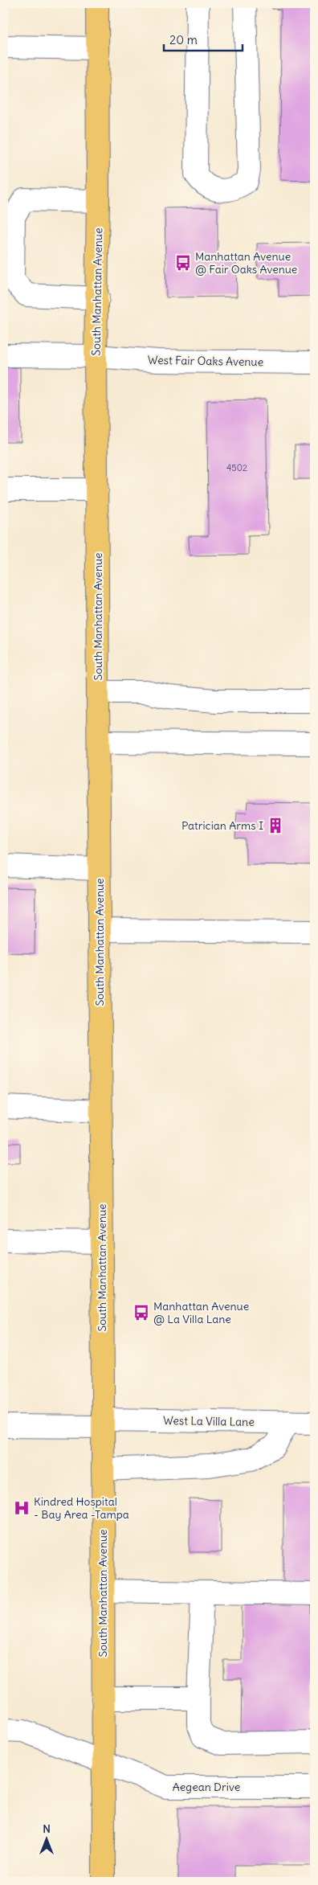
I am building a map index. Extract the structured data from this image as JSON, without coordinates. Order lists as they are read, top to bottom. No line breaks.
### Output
{"streets":{"main road":["South Manhattan Avenue"],"street":["West Fair Oaks Avenue","West La Villa Lane","Aegean Drive"]},"crossings":[["South Manhattan Avenue","West Fair Oaks Avenue"],["South Manhattan Avenue","West La Villa Lane"],["South Manhattan Avenue","Aegean Drive"]],"places":{"bus stop":["Manhattan Avenue @ Fair Oaks Avenue","Manhattan Avenue @ La Villa Lane"],"building":["Patrician Arms I"],"hospital":["Kindred Hospital - Bay Area -Tampa"]},"house_numbers":["4502"],"scale_bar":"20 m","north":"top"}
